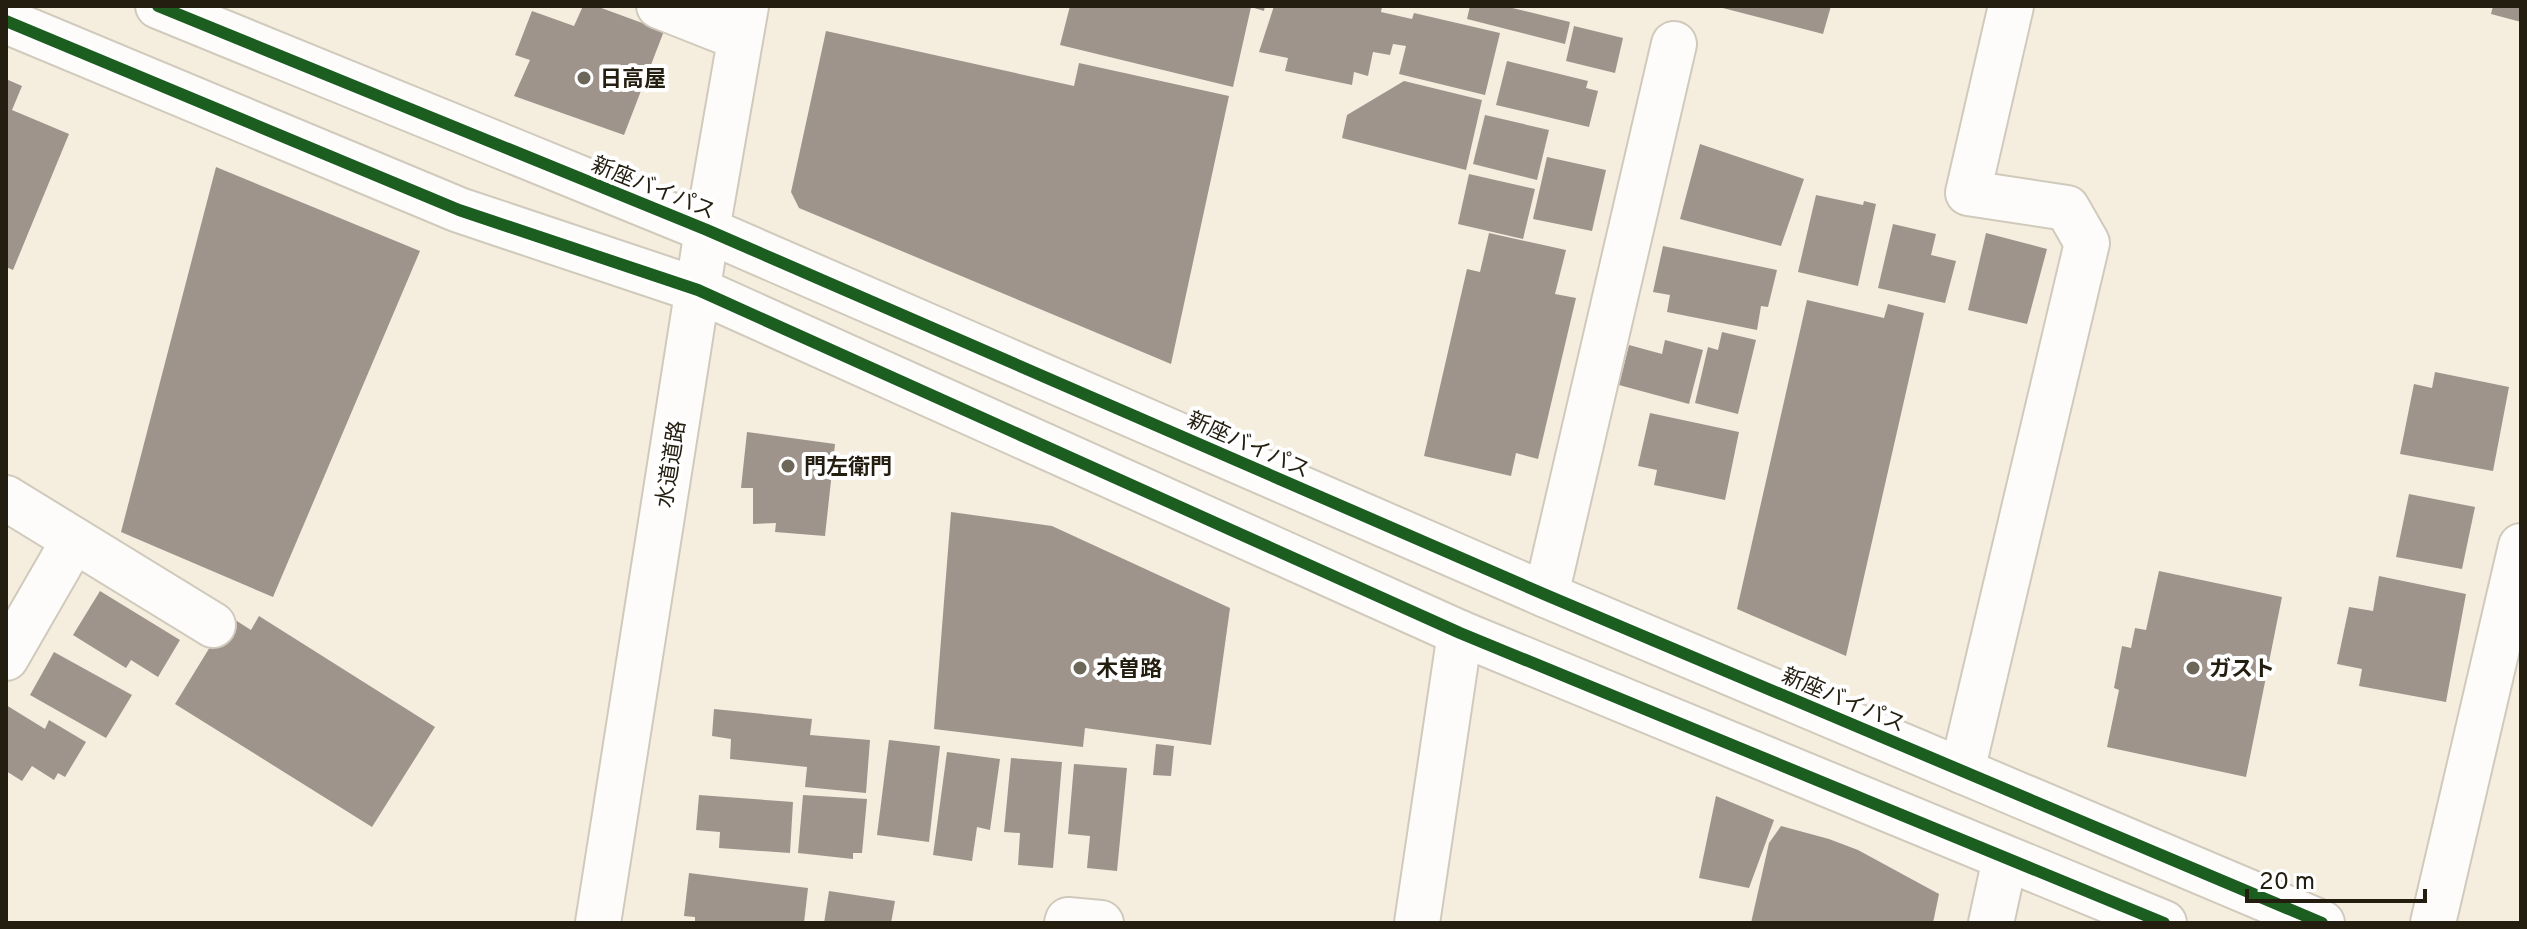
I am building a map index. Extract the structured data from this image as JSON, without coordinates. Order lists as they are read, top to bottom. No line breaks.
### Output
{"streets":{"main road":["新座バイパス","水道道路"]},"crossings":[["新座バイパス","水道道路"]],"places":["日高屋","門左衛門","木曽路","ガスト"],"scale_bar":"20 m"}
